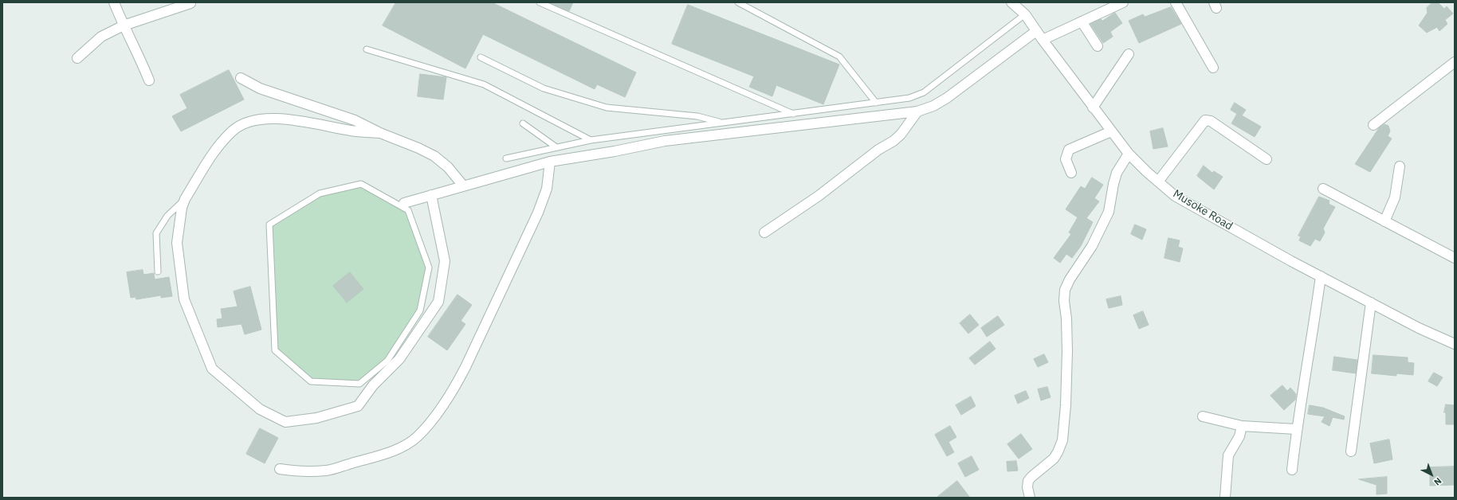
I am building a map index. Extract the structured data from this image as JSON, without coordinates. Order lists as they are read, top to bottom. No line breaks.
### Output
{"streets":{"street":["Musoke Road"]},"north":"bottom right"}
